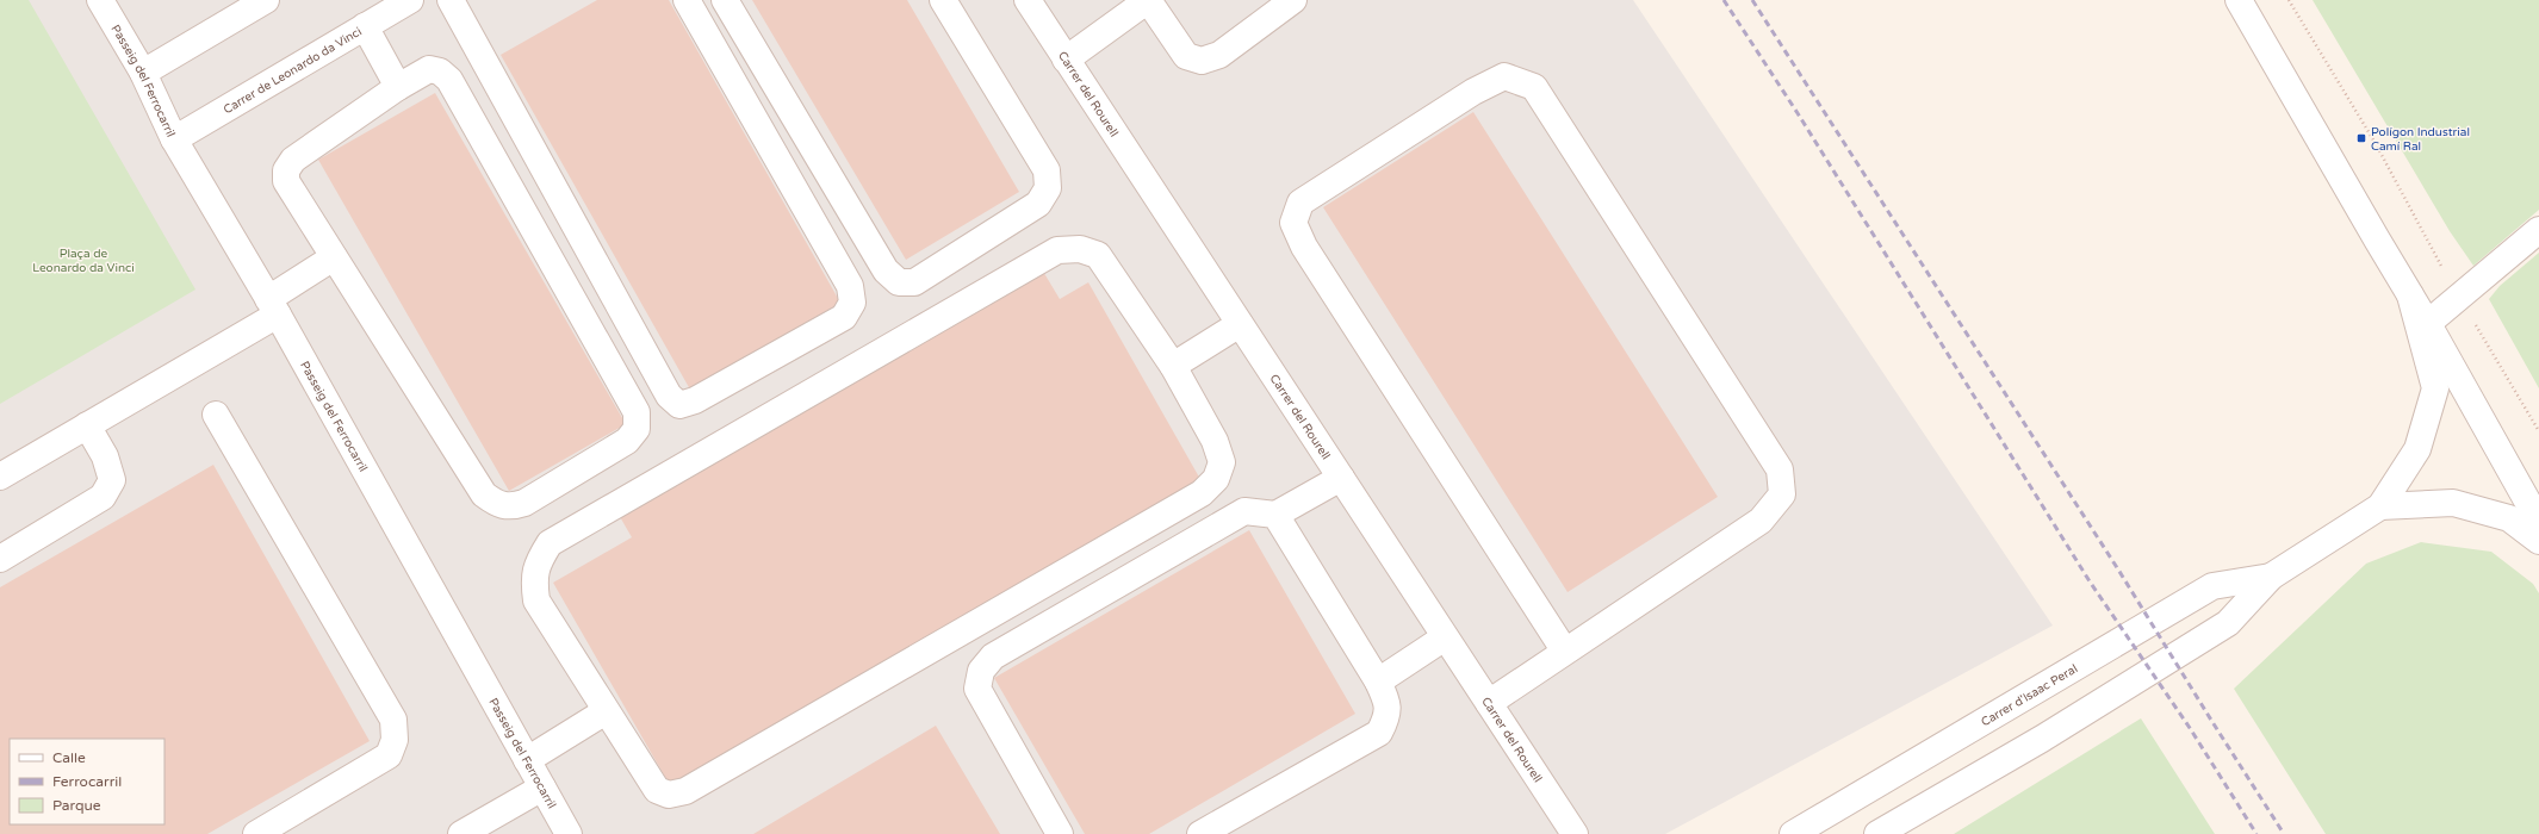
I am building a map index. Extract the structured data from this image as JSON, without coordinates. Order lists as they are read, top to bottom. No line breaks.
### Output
{"streets":{"street":["Carrer de Leonardo da Vinci","Passeig del Ferrocarril","Carrer del Rourell","Carrer d'Isaac Peral"]},"crossings":[["Carrer de Leonardo da Vinci","Passeig del Ferrocarril"]],"parks":["Plaça de Leonardo da Vinci"],"places":{"transit":["Polígon Industrial Camí Ral"]},"legend":["Calle","Ferrocarril","Parque"]}
